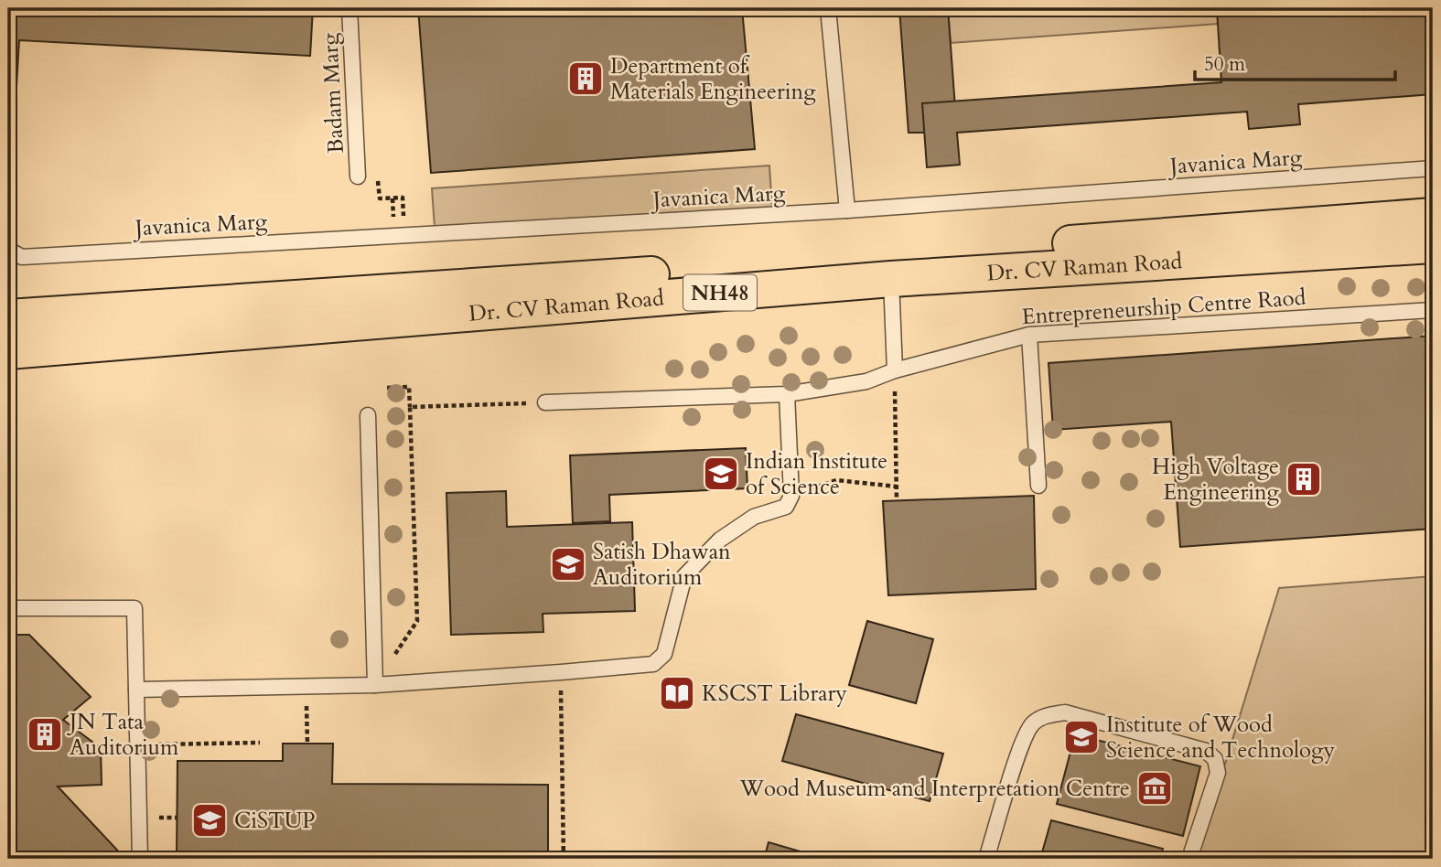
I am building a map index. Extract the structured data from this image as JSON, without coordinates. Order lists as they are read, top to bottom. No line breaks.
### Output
{"streets":{"highway":["Dr. CV Raman Road","NH48"],"lane":["Badam Marg","Javanica Marg","Entrepreneurship Centre Raod"]},"places":{"building":["Department of Materials Engineering","High Voltage Engineering","JN Tata Auditorium"],"school or university":["Indian Institute of Science","Satish Dhawan Auditorium","Institute of Wood Science and Technology","CiSTUP"],"library":["KSCST Library"],"museum":["Wood Museum and Interpretation Centre"]},"scale_bar":"50 m"}
